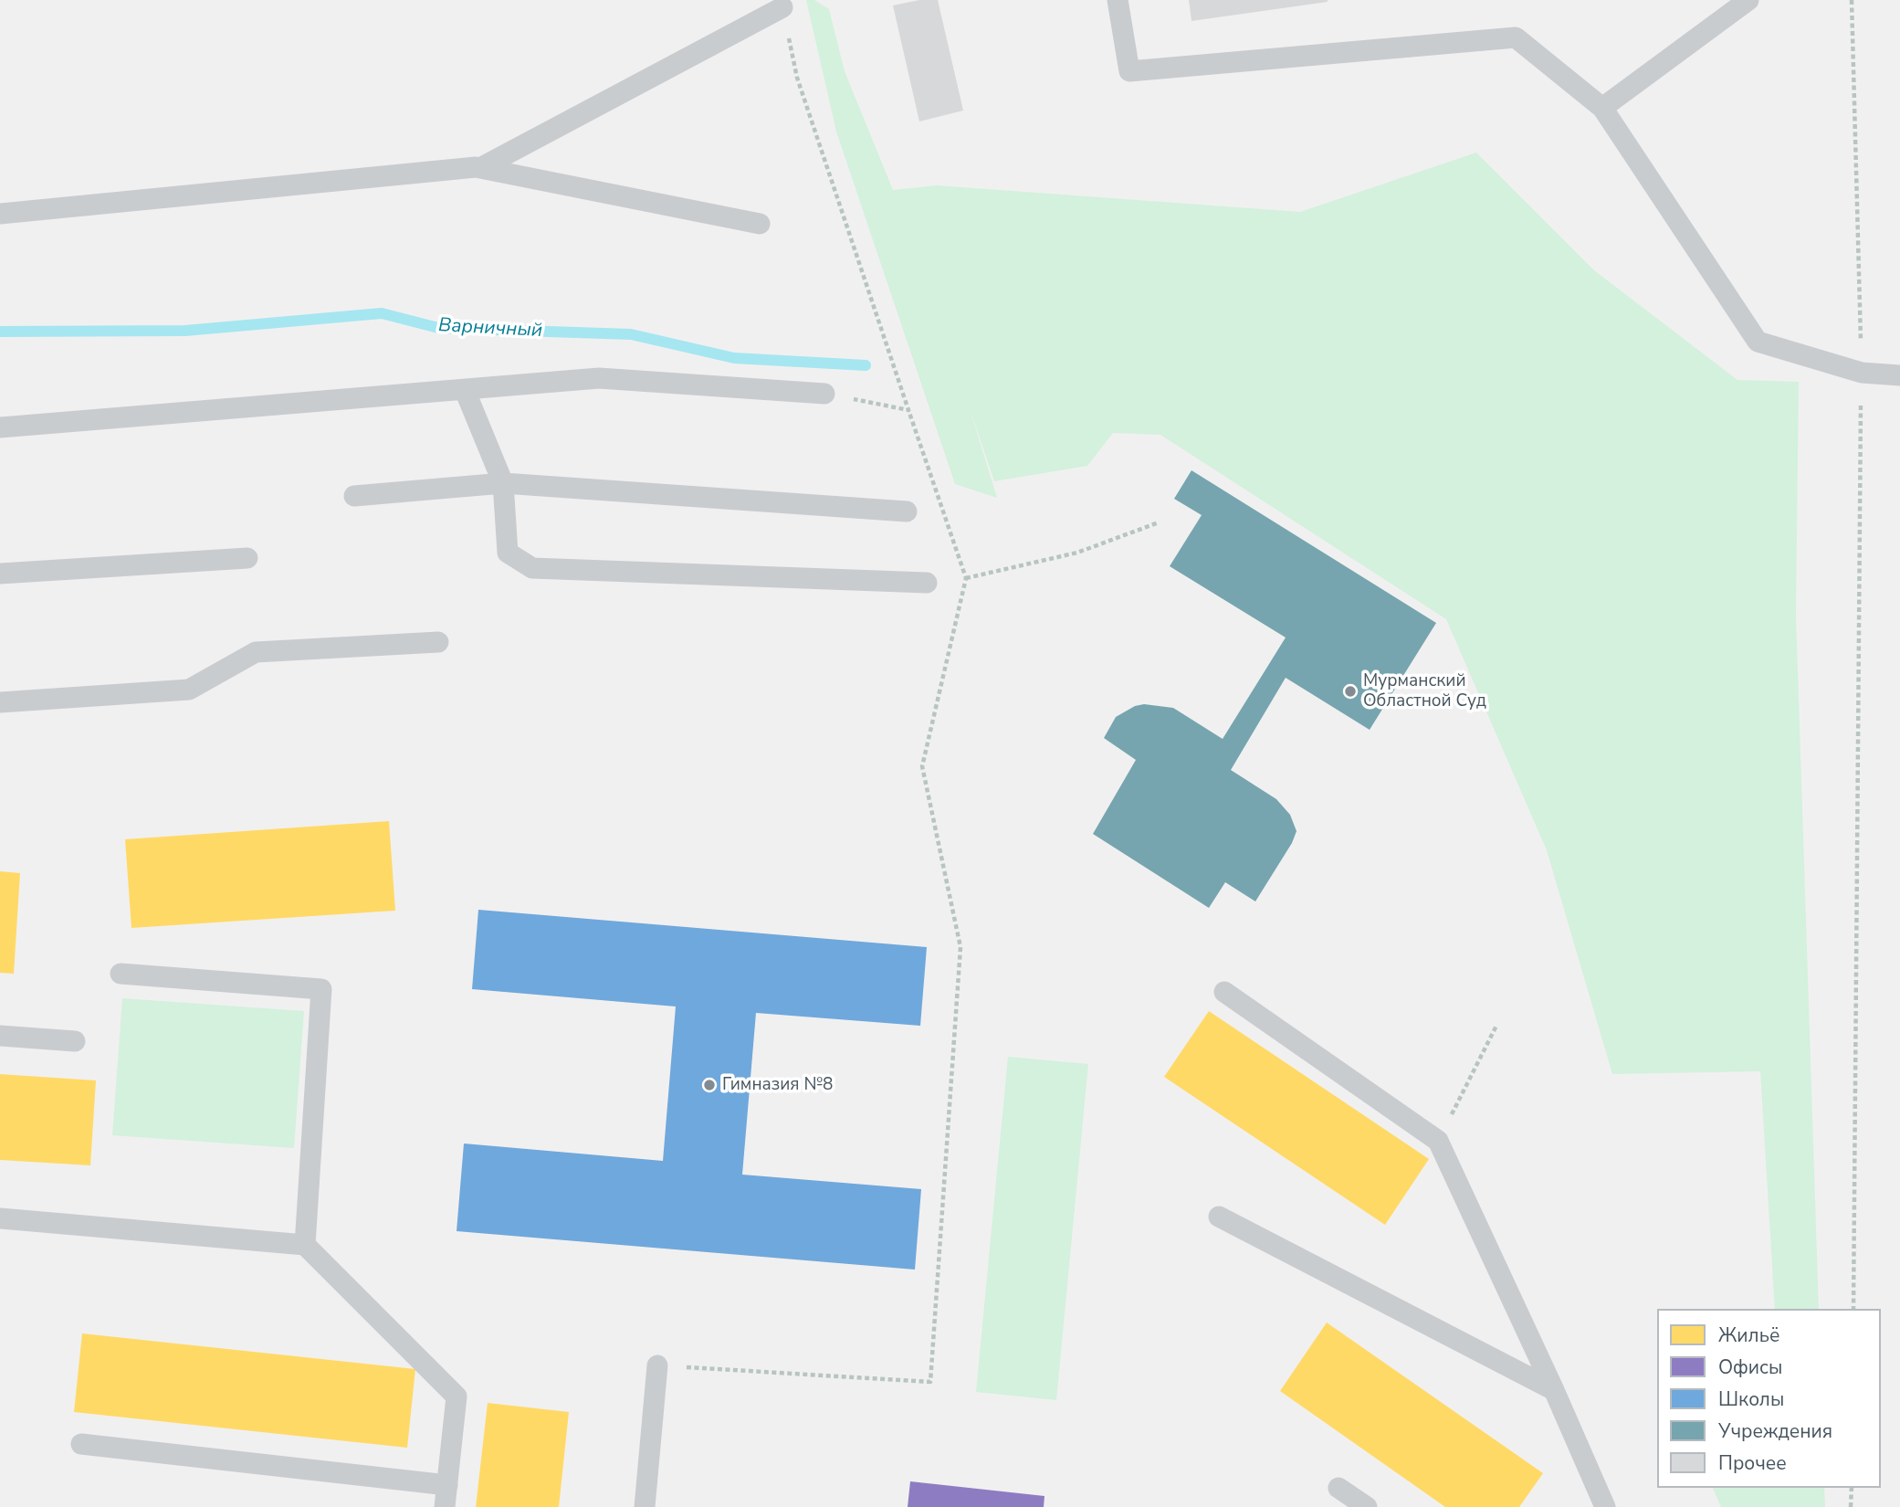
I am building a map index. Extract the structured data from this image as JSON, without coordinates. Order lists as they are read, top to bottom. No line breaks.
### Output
{"water":["Варничный"],"places":["Мурманский Областной Суд","Гимназия №8"],"legend":["Жильё","Офисы","Школы","Учреждения","Прочее"]}
